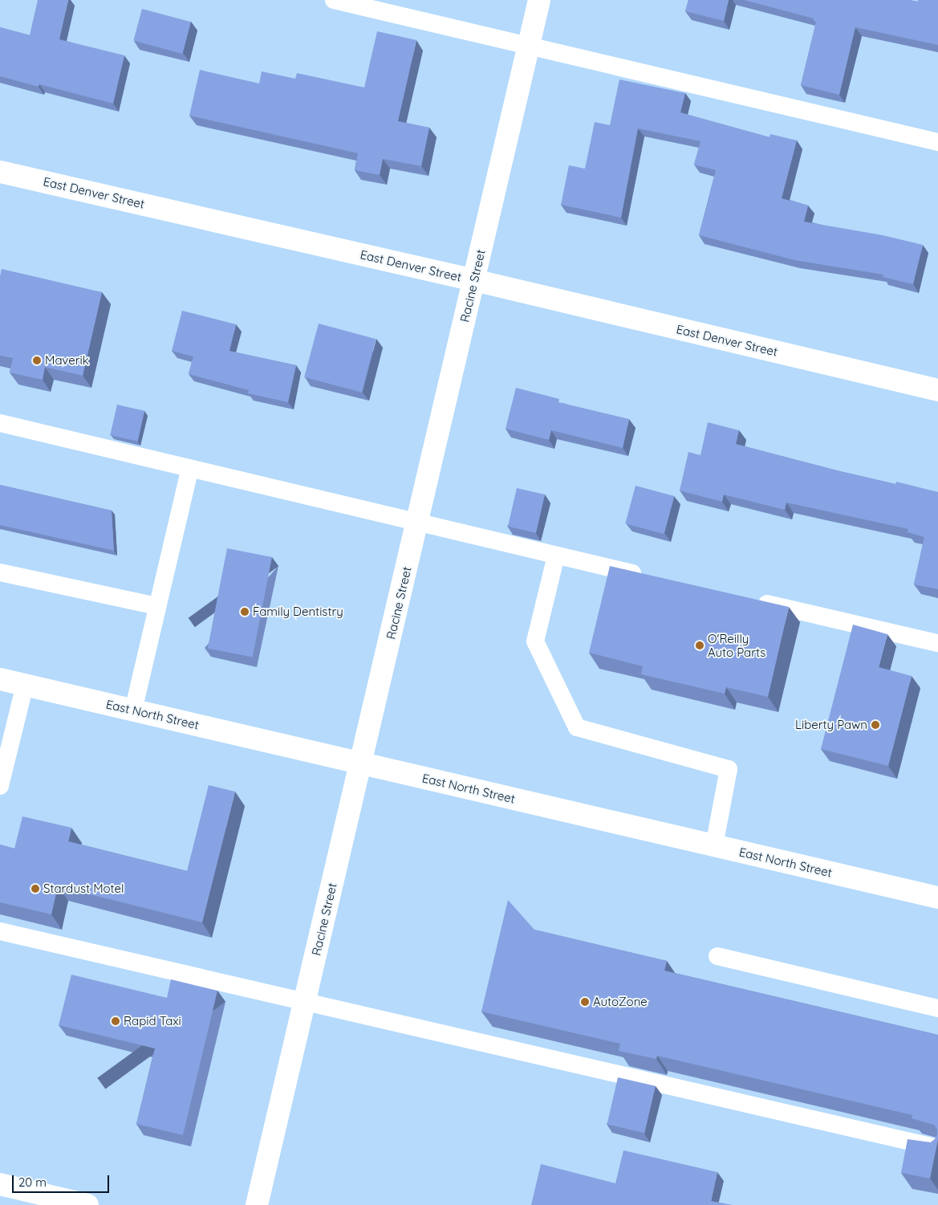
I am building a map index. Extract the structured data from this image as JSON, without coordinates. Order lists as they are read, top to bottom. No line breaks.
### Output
{"streets":{"street":["East Denver Street","Racine Street","East North Street"]},"crossings":[["East Denver Street","Racine Street"],["Racine Street","East North Street"]],"places":["Maverik","Family Dentistry","O'Reilly Auto Parts","Liberty Pawn","Stardust Motel","AutoZone","Rapid Taxi"],"scale_bar":"20 m"}
